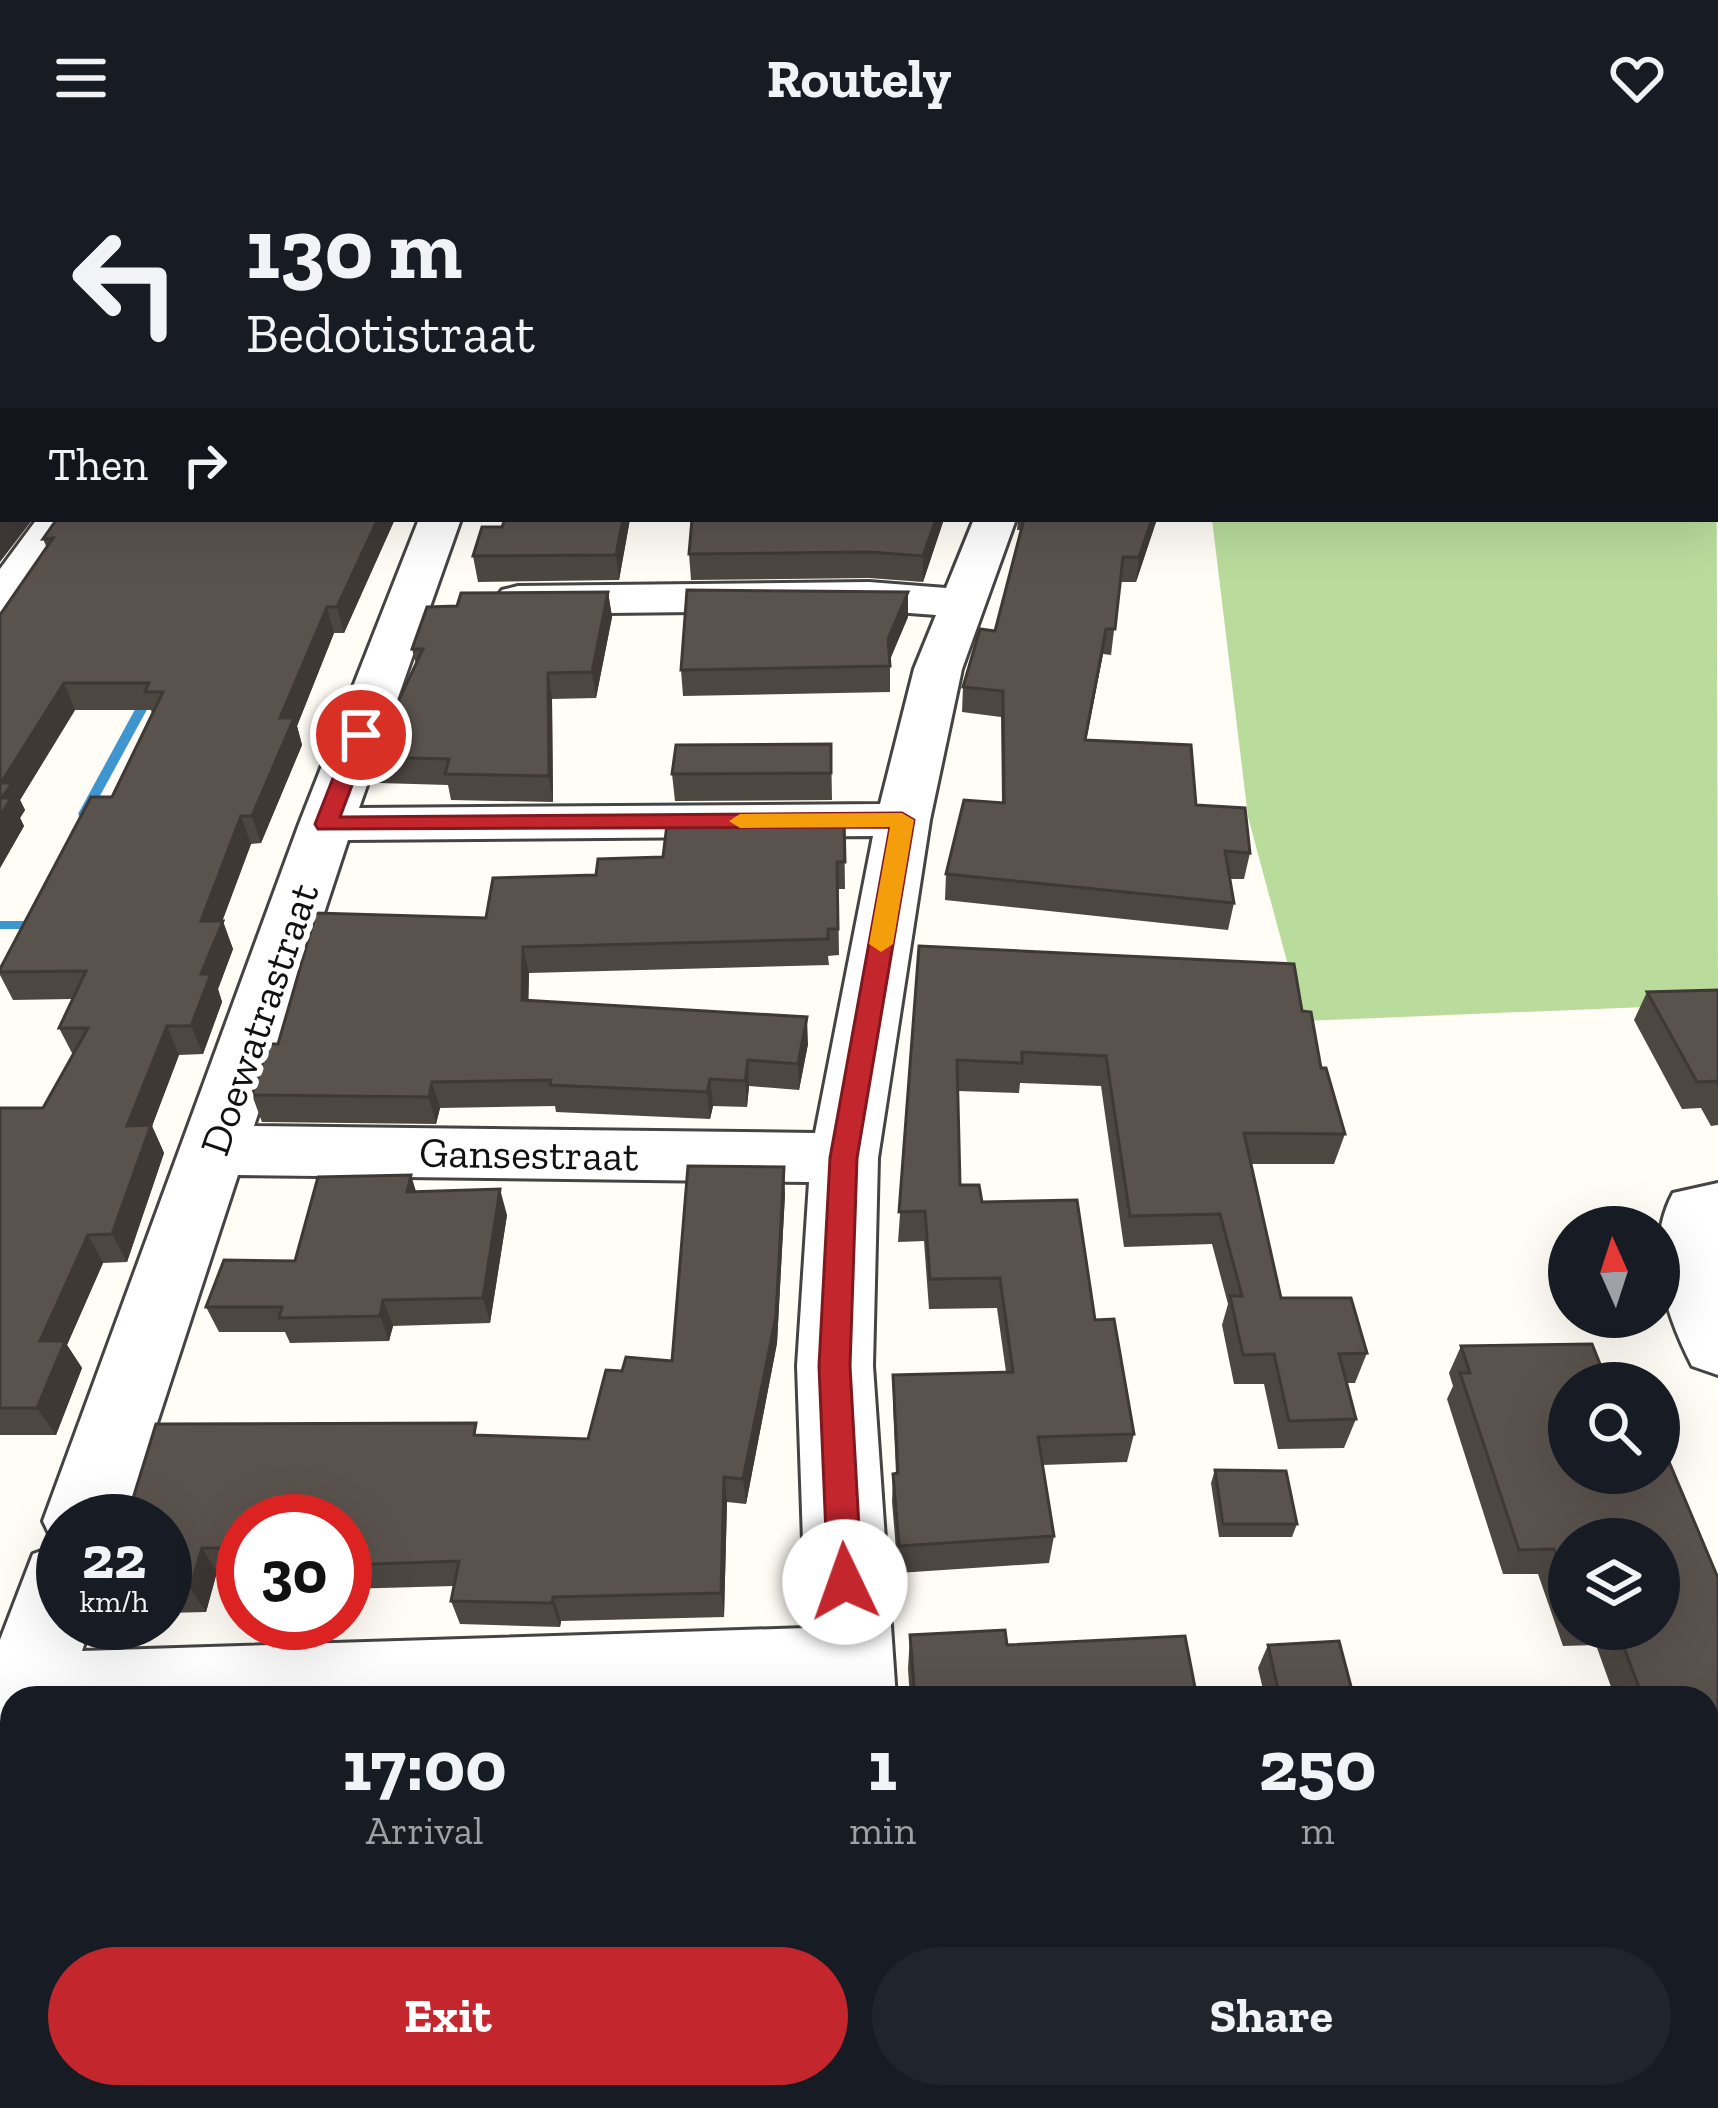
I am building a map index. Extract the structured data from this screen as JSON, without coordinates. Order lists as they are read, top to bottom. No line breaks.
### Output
{"streets":{"street":["Doewatrastraat","Gansestraat"]},"crossings":[["Doewatrastraat","Gansestraat"]],"north":"top","page":{"header":"Routely","turn":["130 m","Bedotistraat"],"then":"Then","speed":"22 km/h","limit":"30","eta":["17:00","Arrival","1","min","250","m"],"buttons":["Exit","Share"]}}
